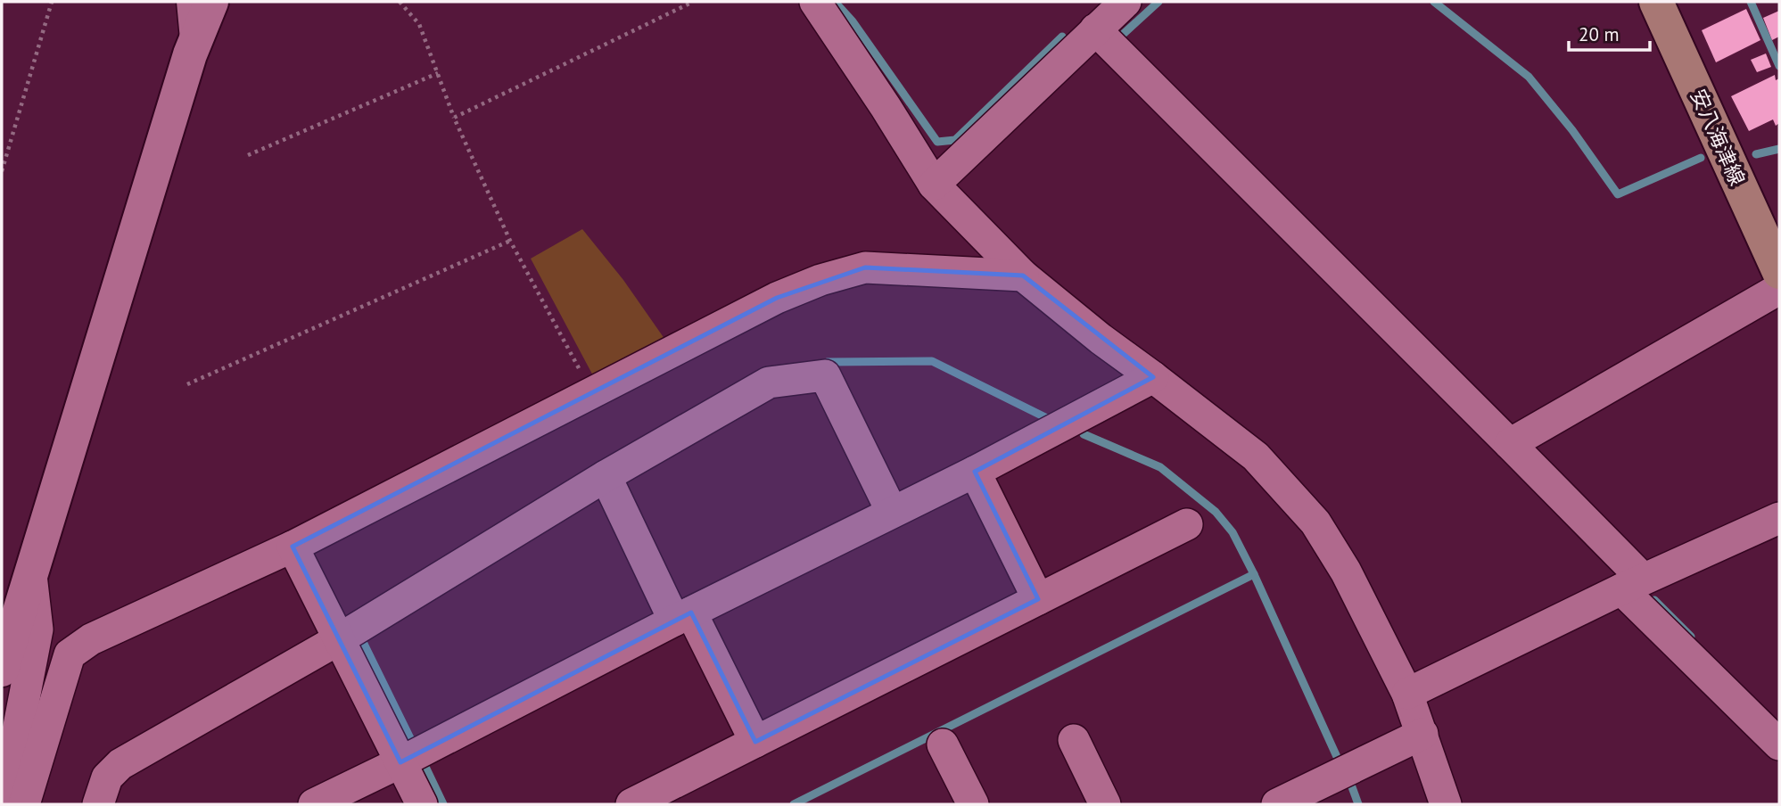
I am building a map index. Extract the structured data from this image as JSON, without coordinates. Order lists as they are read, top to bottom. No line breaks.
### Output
{"streets":{"main road":["安八海津線"]},"scale_bar":"20 m"}
